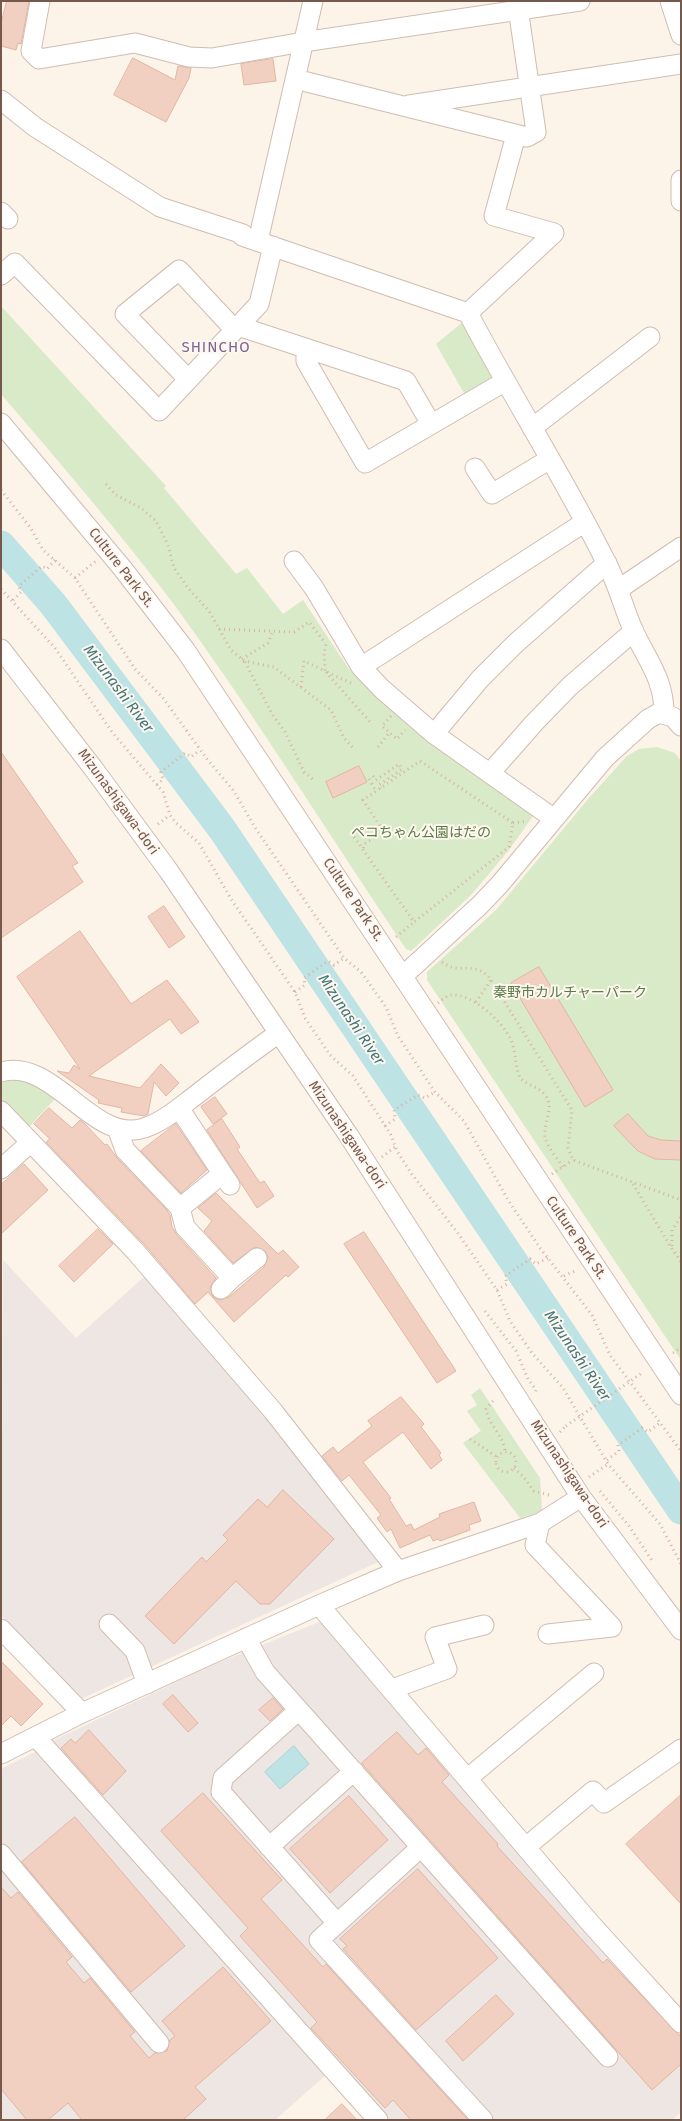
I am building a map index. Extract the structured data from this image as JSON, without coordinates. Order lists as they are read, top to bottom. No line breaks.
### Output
{"streets":{"street":["Culture Park St.","Mizunashigawa-dori"]},"districts":["SHINCHO"],"water":["Mizunashi River"],"parks":["ペコちゃん公園はだの","秦野市カルチャーパーク"]}
